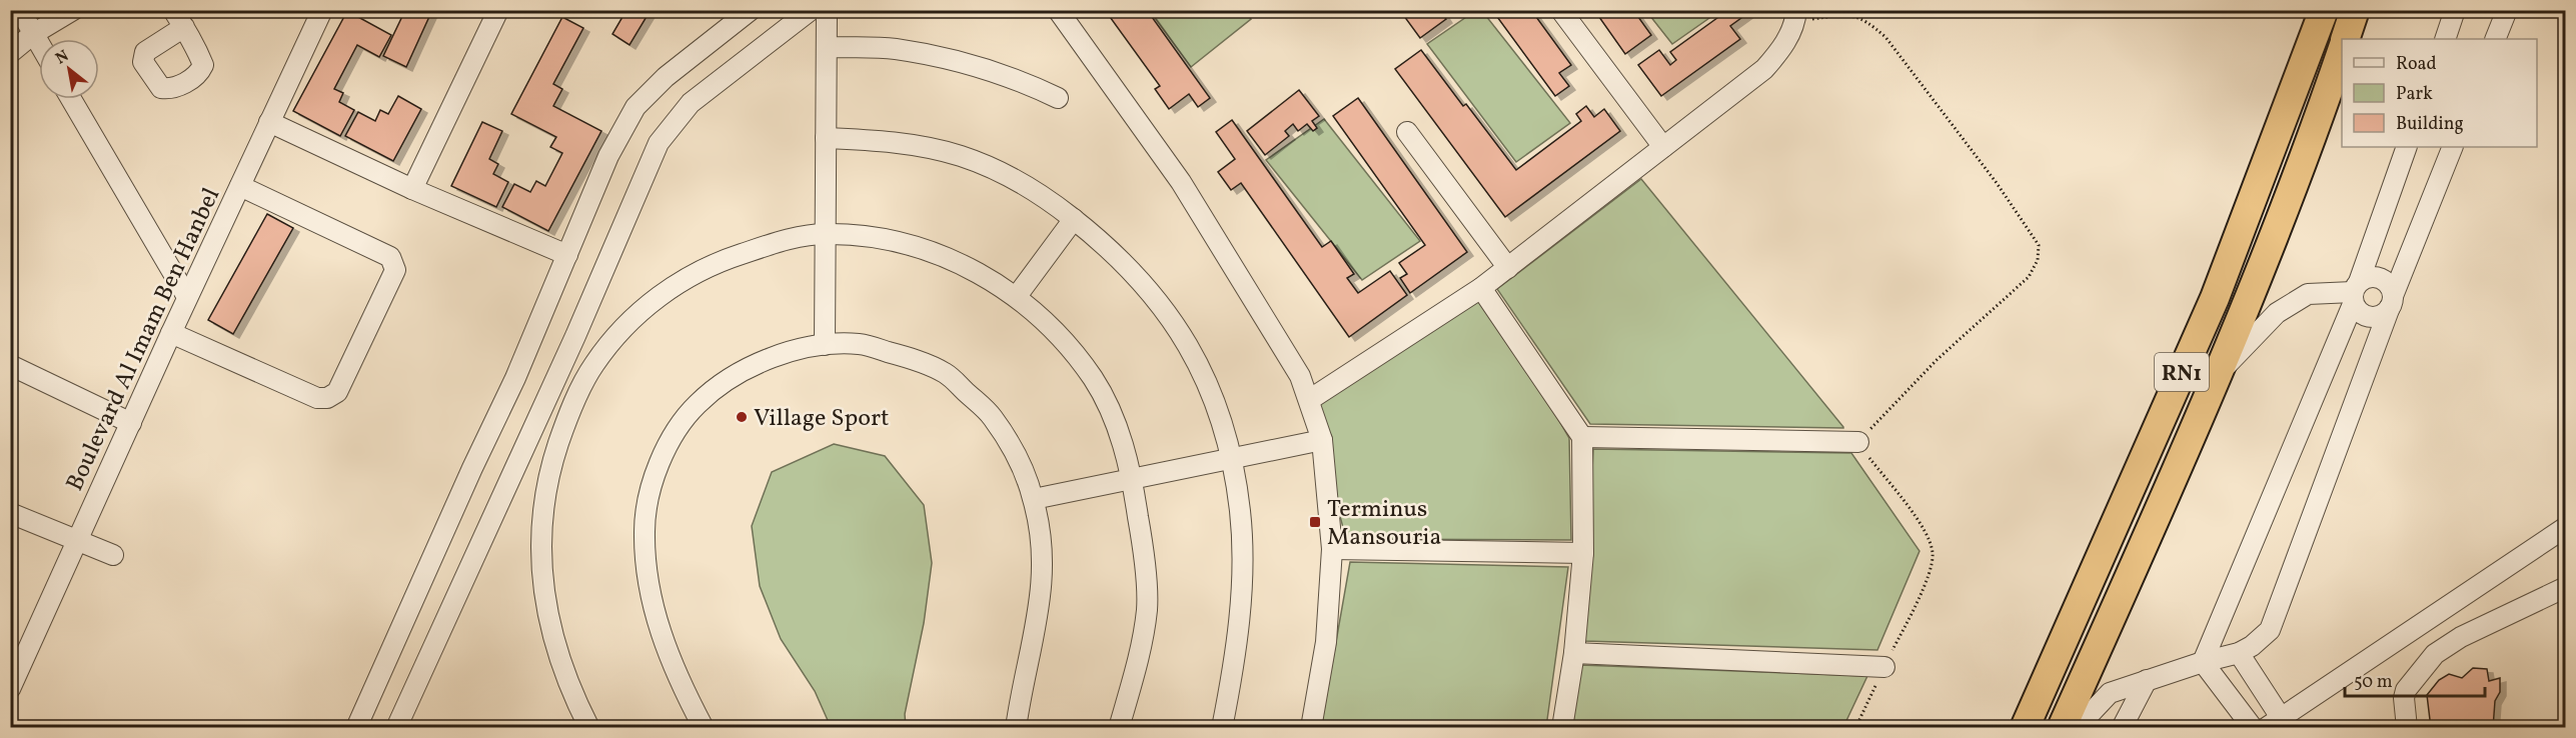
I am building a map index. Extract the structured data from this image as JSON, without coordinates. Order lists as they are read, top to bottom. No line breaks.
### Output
{"streets":{"highway":["RN1"],"street":["Boulevard Al Imam Ben Hanbel"]},"places":{"other":["Village Sport"],"transit":["Terminus Mansouria"]},"legend":["Road","Park","Building"],"scale_bar":"50 m","north":"top left"}
